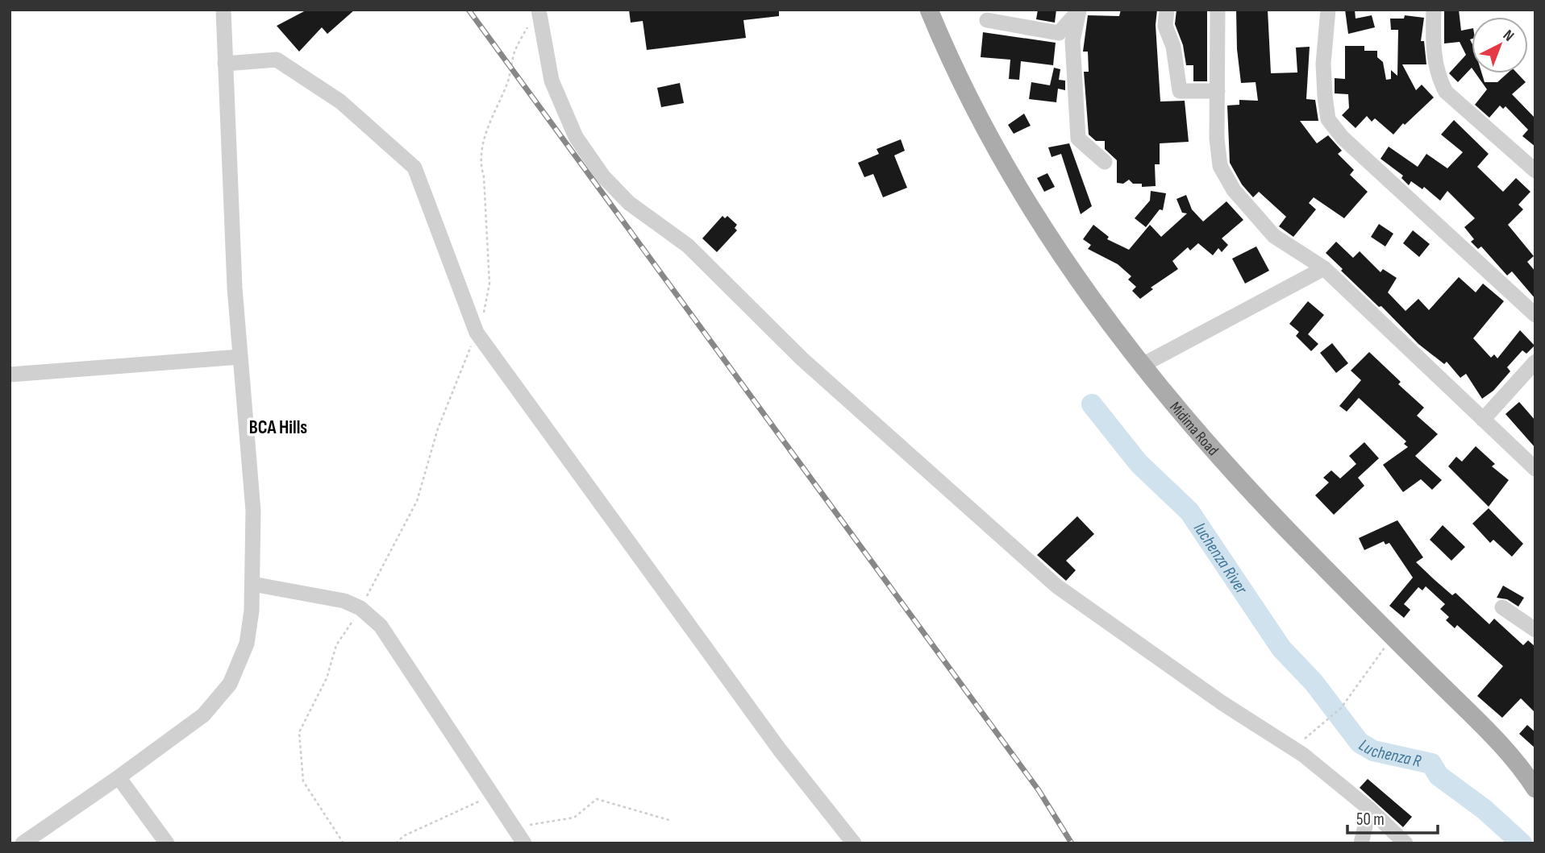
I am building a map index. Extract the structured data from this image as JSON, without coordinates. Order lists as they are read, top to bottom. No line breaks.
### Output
{"streets":{"main road":["Midima Road"]},"districts":["BCA Hills"],"water":["luchenza River","Luchenza R"],"scale_bar":"50 m","north":"top right"}
